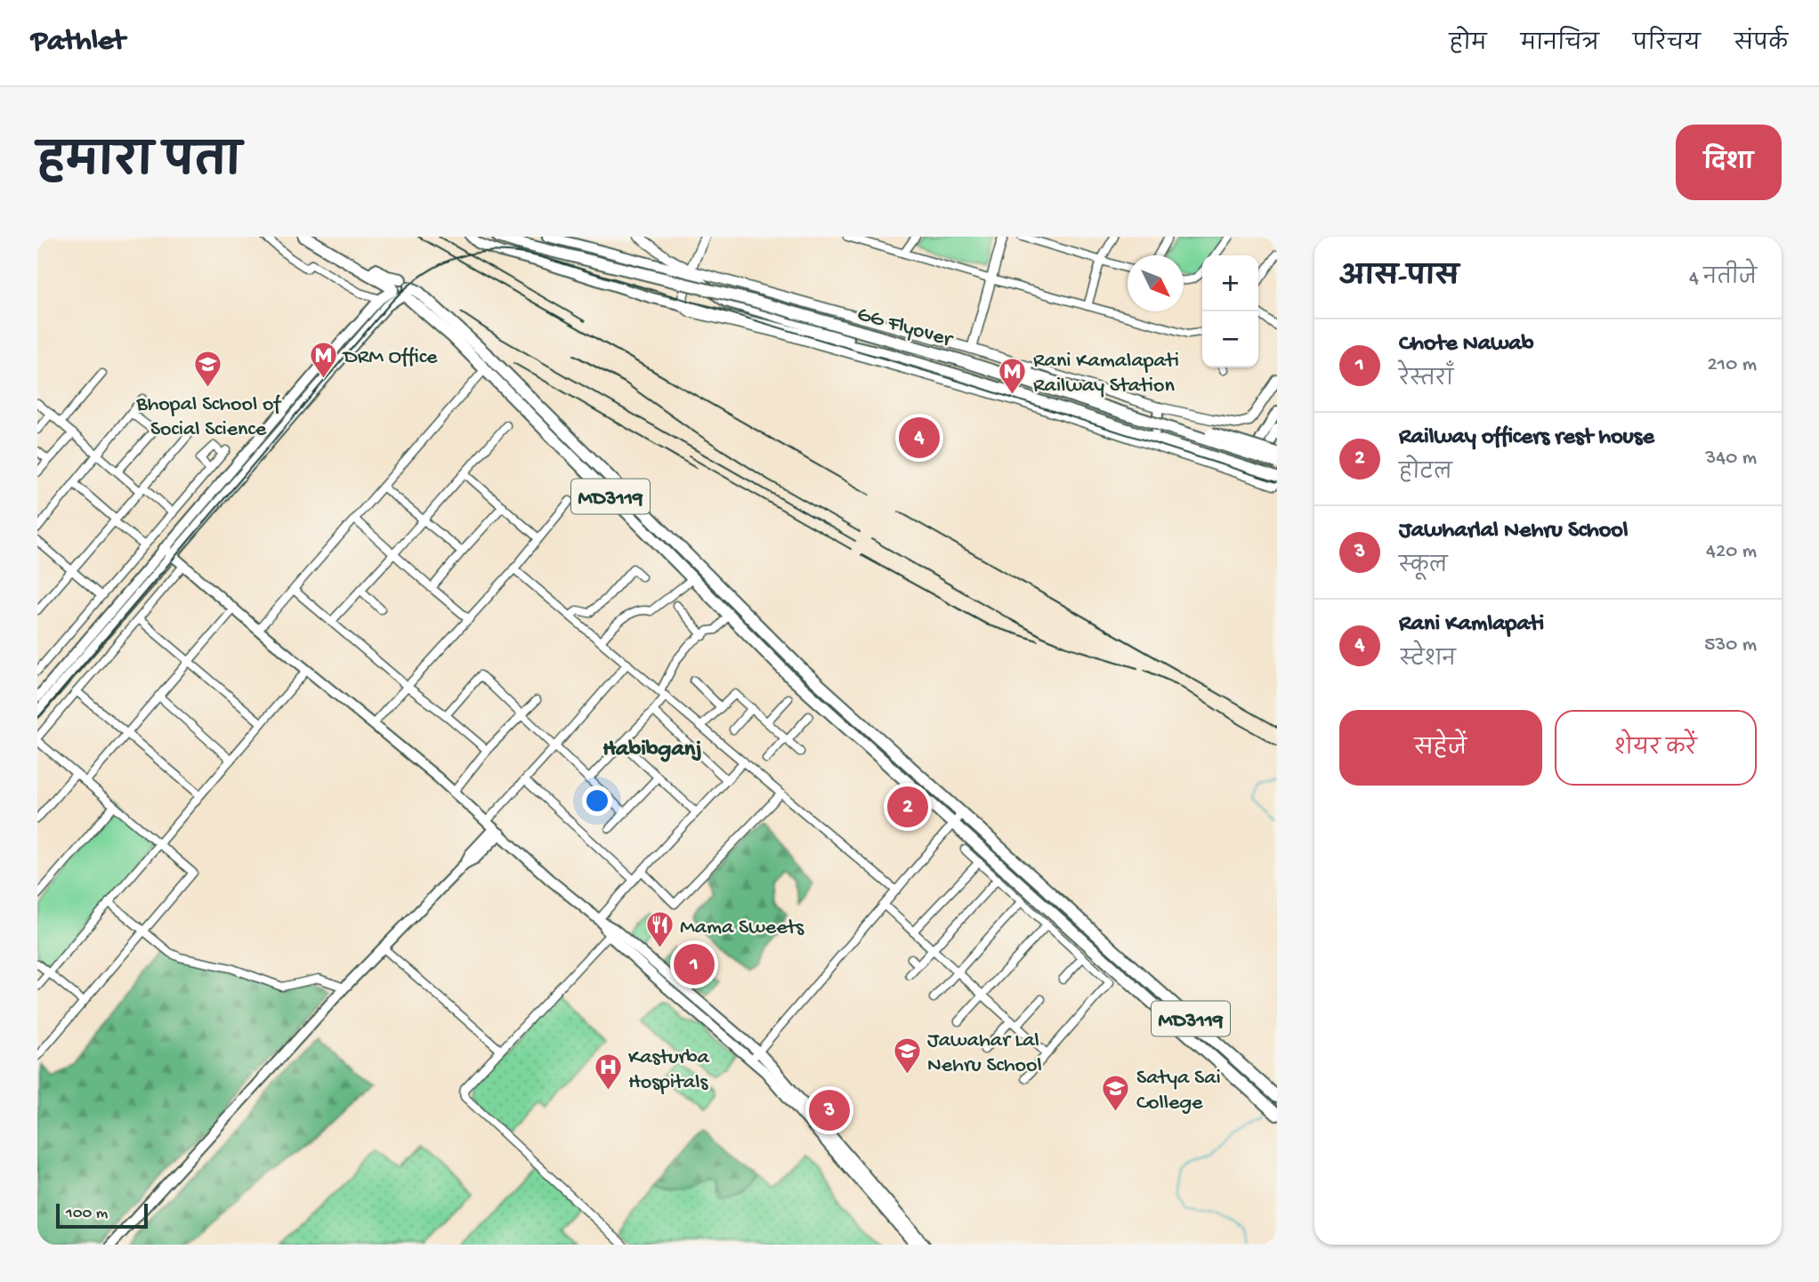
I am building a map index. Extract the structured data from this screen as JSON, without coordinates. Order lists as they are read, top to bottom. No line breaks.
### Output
{"streets":{"main road":["GG Flyover","MD3119"]},"districts":["Habibganj"],"places":{"metro station":["DRM Office","Rani Kamalapati Railway Station"],"school or university":["Bhopal School of Social Science","Jawahar Lal Nehru School","Satya Sai College"],"restaurant":["Mama Sweets"],"hospital":["Kasturba Hospitals"]},"scale_bar":"100 m","north":"bottom right","page":{"header":"Pathlet","nav":["होम","मानचित्र","परिचय","संपर्क"],"title":"हमारा पता","buttons":["दिशा",["सहेजें","शेयर करें"]],"heading":["आस-पास","4 नतीजे"],"map_buttons":["+","−"],"list":[{"mark":"1","name":"Chote Nawab","note":"रेस्तराँ","value":"210 m"},{"mark":"2","name":"Railway officers rest house","note":"होटल","value":"340 m"},{"mark":"3","name":"Jawharlal Nehru School","note":"स्कूल","value":"420 m"},{"mark":"4","name":"Rani Kamlapati","note":"स्टेशन","value":"530 m"}],"pins":["4","2","1","3"],"scale":"100 m"}}
